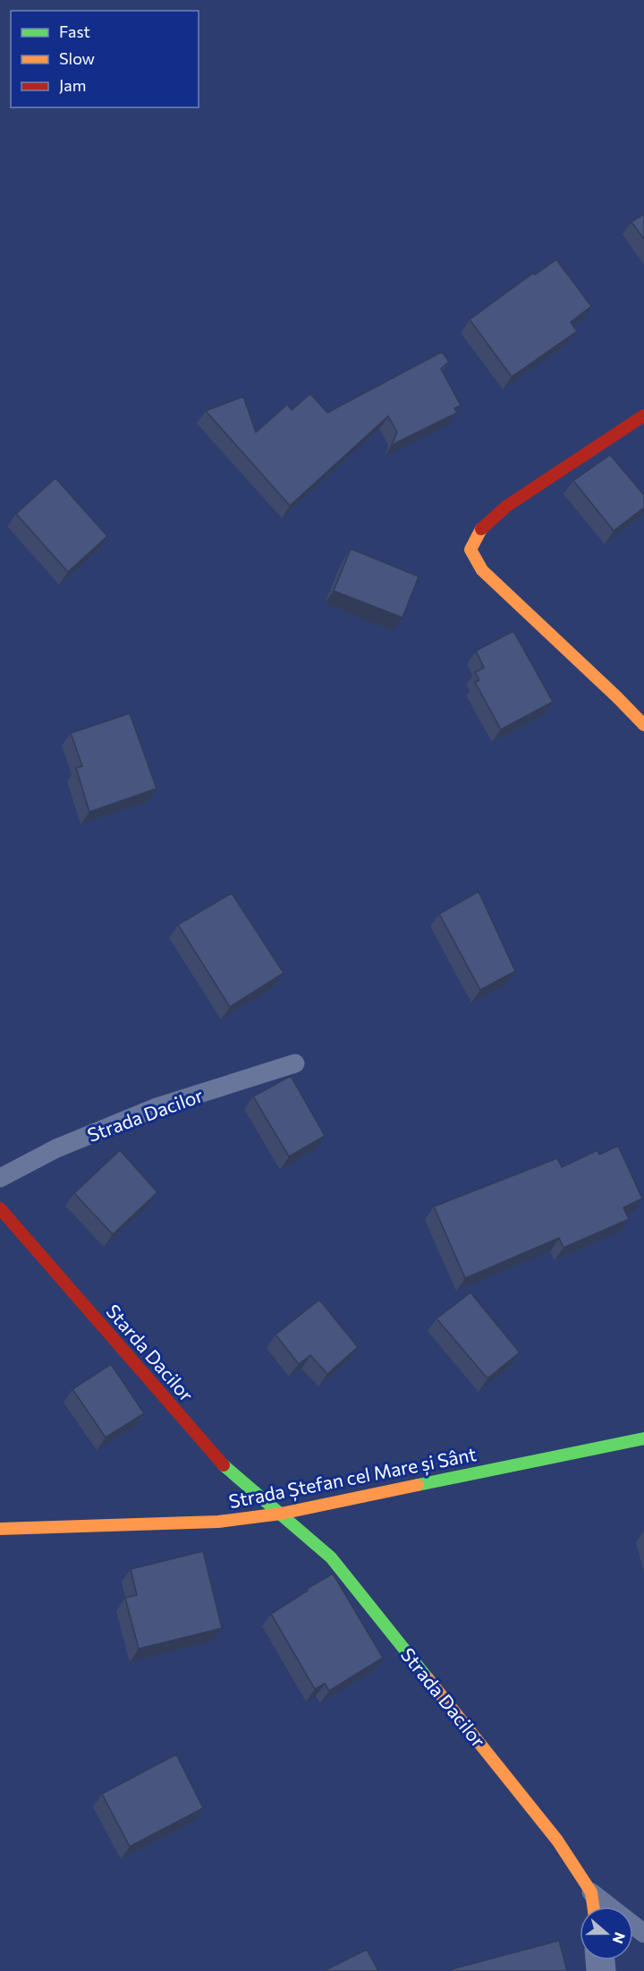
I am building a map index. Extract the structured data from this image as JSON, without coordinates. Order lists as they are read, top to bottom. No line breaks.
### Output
{"streets":{"street":["Strada Dacilor","Starda Dacilor","Strada Ștefan cel Mare și Sânt"]},"crossings":[["Strada Dacilor","Starda Dacilor"],["Strada Dacilor","Strada Ștefan cel Mare și Sânt"],["Starda Dacilor","Strada Ștefan cel Mare și Sânt"]],"legend":["Fast","Slow","Jam"],"north":"right"}
